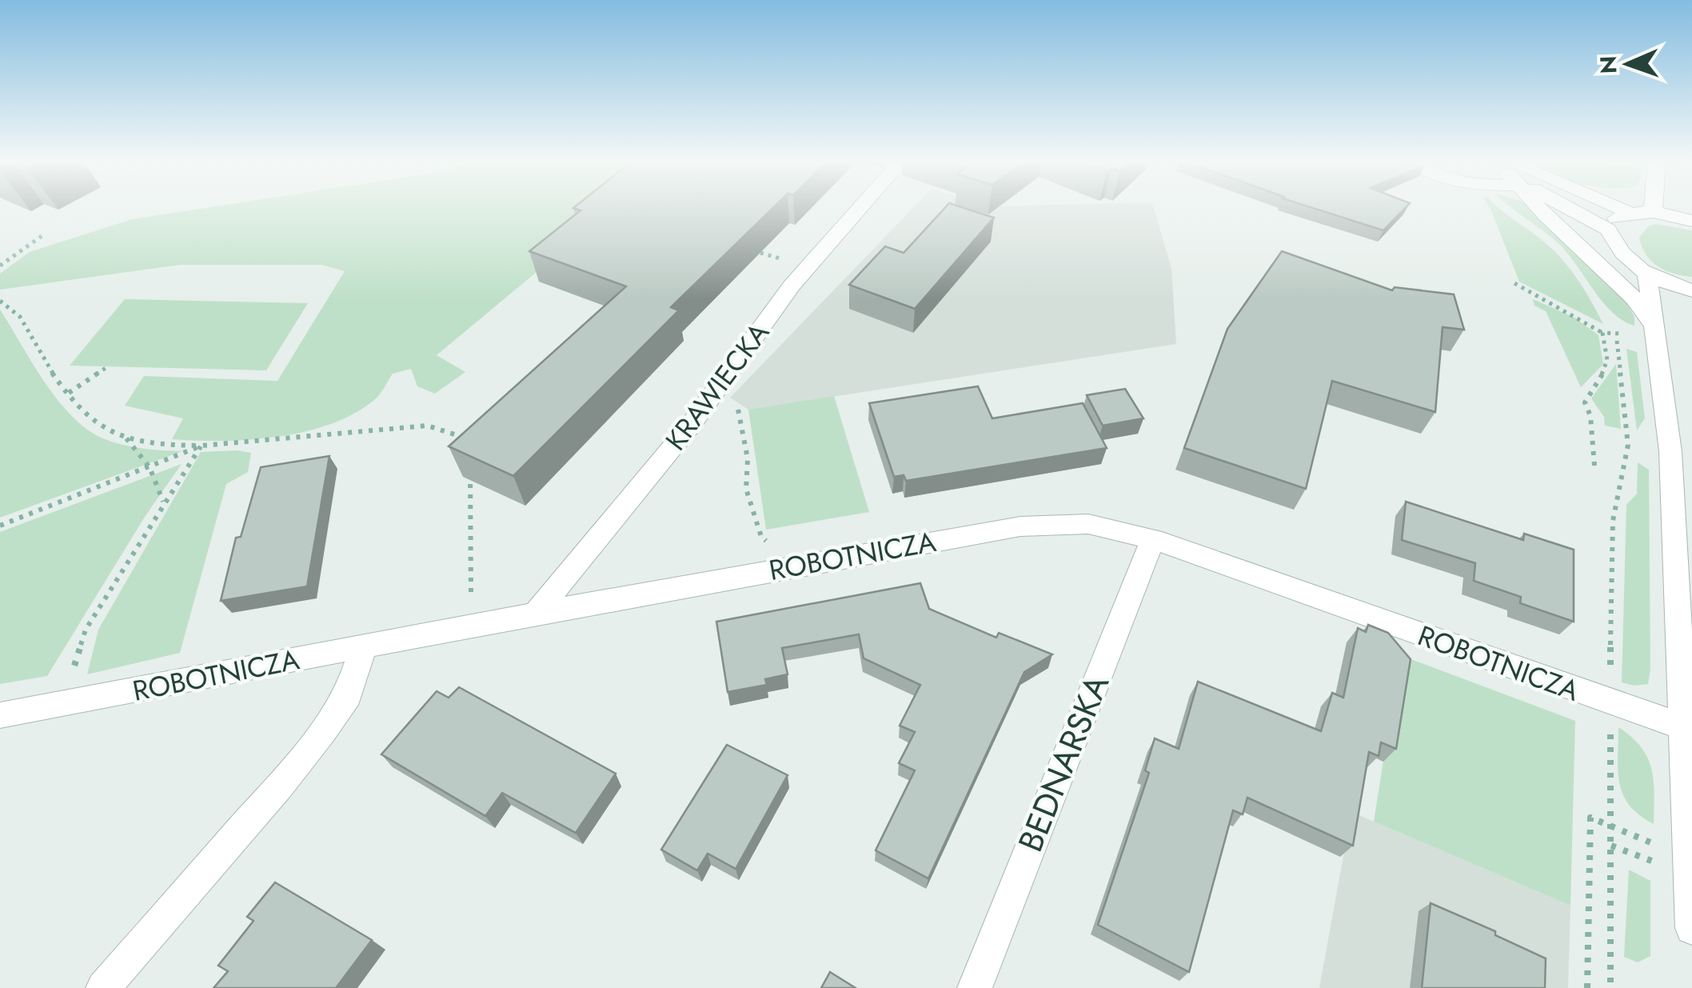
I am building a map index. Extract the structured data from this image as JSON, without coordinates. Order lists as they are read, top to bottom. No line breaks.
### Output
{"streets":{"street":["KRAWIECKA","ROBOTNICZA","BEDNARSKA"]},"crossings":[["KRAWIECKA","ROBOTNICZA"],["ROBOTNICZA","BEDNARSKA"]],"north":"left"}
